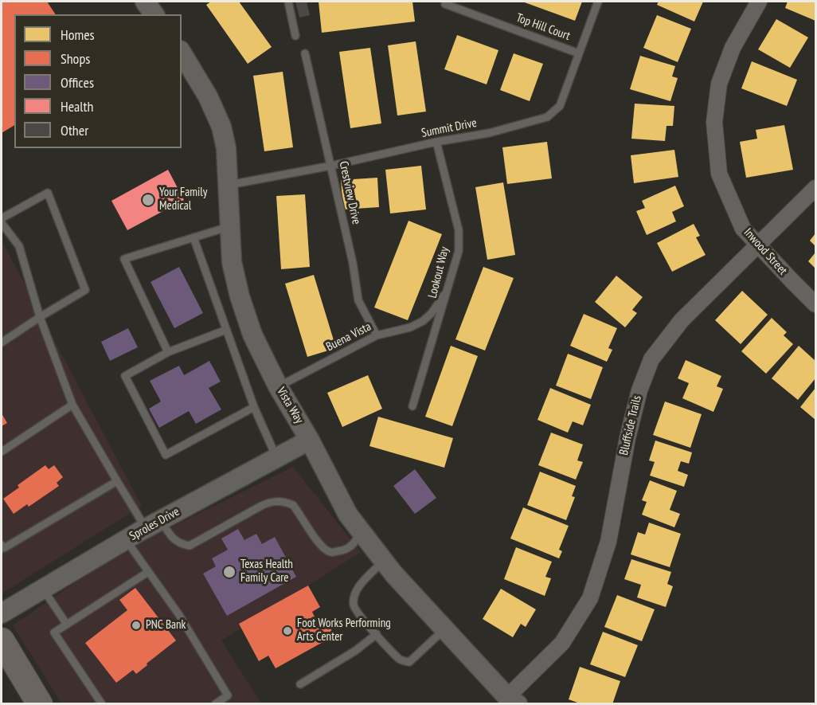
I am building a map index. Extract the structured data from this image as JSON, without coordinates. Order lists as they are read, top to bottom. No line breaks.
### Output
{"streets":{"street":["Inwood Street","Vista Way","Bluffside Trails","Sproles Drive"],"lane":["Top Hill Court","Summit Drive","Crestview Drive","Lookout Way","Buena Vista"]},"crossings":[["Top Hill Court","Summit Drive"],["Summit Drive","Crestview Drive"],["Summit Drive","Lookout Way"],["Summit Drive","Vista Way"],["Crestview Drive","Buena Vista"],["Inwood Street","Bluffside Trails"],["Lookout Way","Buena Vista"],["Buena Vista","Vista Way"],["Vista Way","Bluffside Trails"],["Vista Way","Sproles Drive"]],"places":["Your Family Medical","Texas Health Family Care","PNC Bank","Foot Works Performing Arts Center"],"legend":["Homes","Shops","Offices","Health","Other"]}
